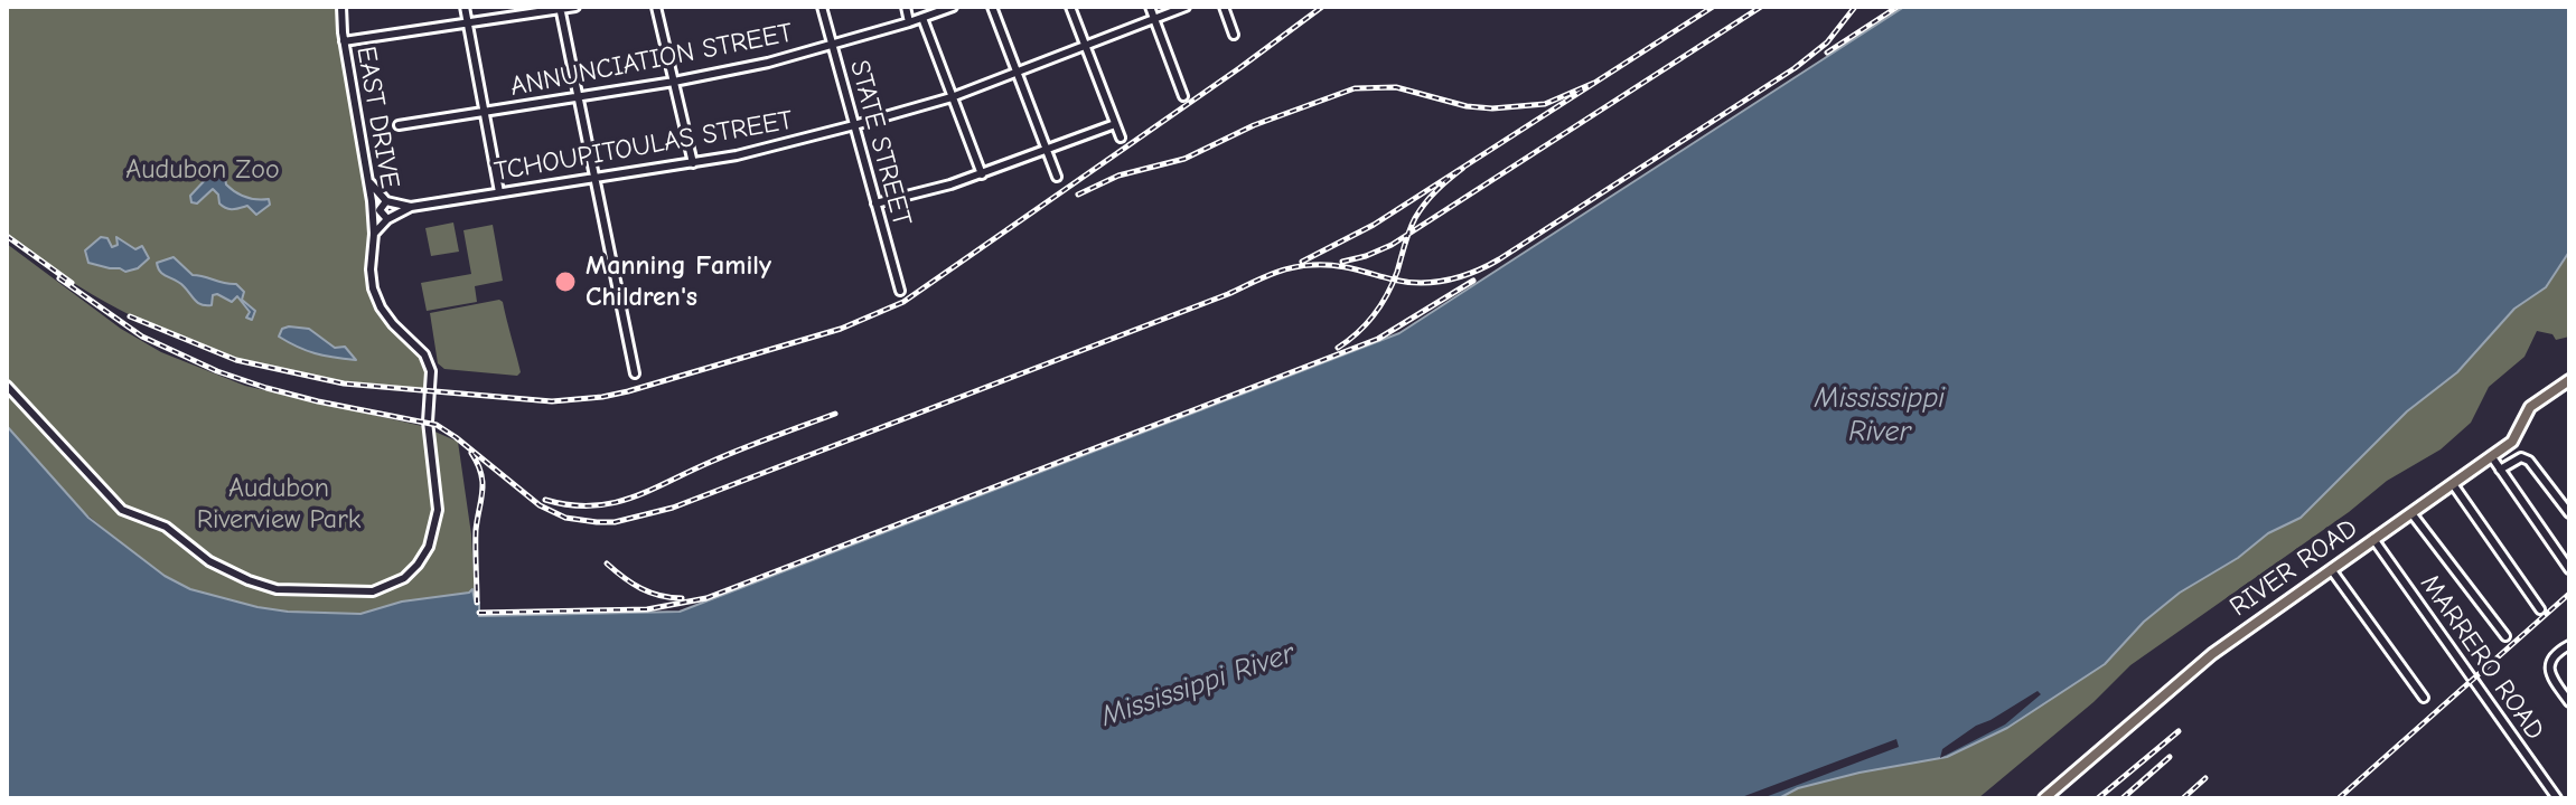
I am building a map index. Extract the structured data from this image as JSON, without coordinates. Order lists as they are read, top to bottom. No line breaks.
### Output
{"streets":{"main road":["RIVER ROAD"],"street":["ANNUNCIATION STREET","EAST DRIVE","STATE STREET","TCHOUPITOULAS STREET","MARRERO ROAD"]},"crossings":[["ANNUNCIATION STREET","STATE STREET"],["EAST DRIVE","TCHOUPITOULAS STREET"],["STATE STREET","TCHOUPITOULAS STREET"],["RIVER ROAD","MARRERO ROAD"]],"water":["Mississippi River"],"parks":["Audubon Zoo","Audubon Riverview Park"],"places":["Manning Family Children's"]}
